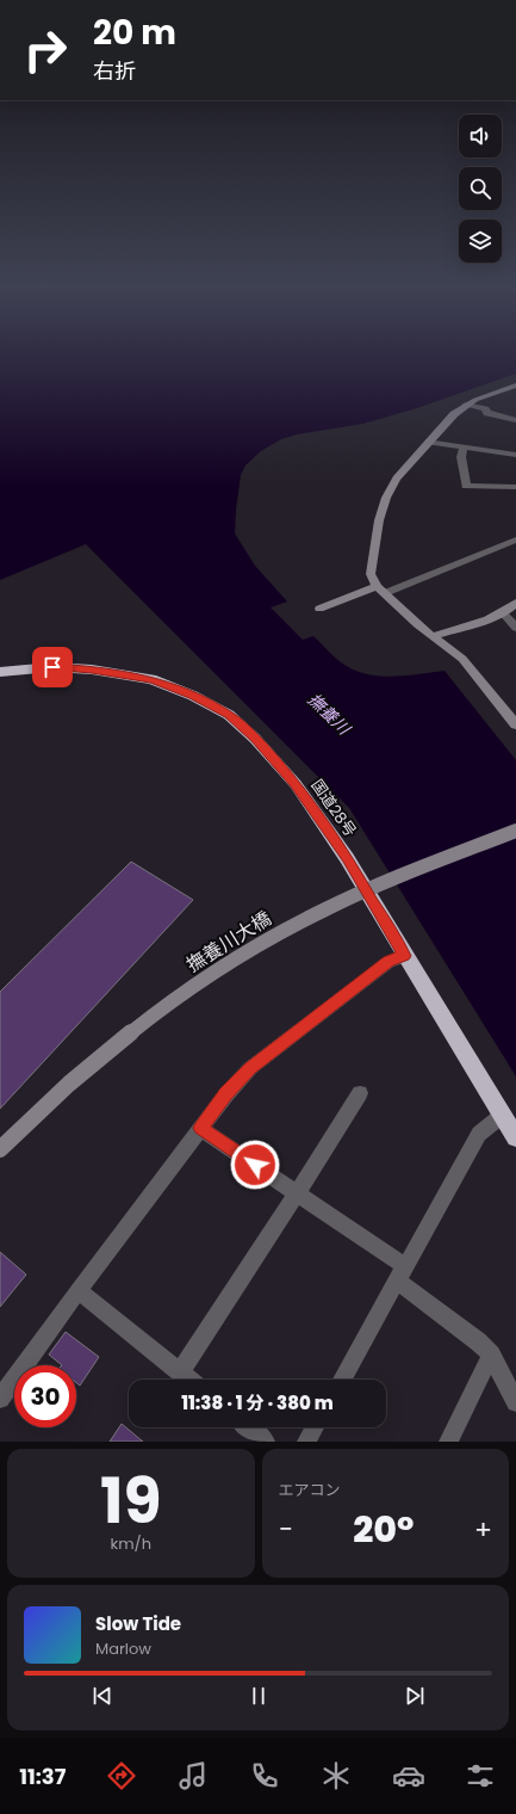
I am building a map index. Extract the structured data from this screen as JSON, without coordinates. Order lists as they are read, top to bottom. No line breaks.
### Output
{"streets":{"highway":["国道28号"],"main road":["撫養川大橋"]},"water":["撫養川"],"page":{"turn":["20 m","右折"],"limit":"30","trip":"11:38 · 1 分 · 380 m","tile":[["19","km/h"],"エアコン"],"heat":["−","20°","+"],"song":["Slow Tide","Marlow"],"tabs":"11:37"}}
